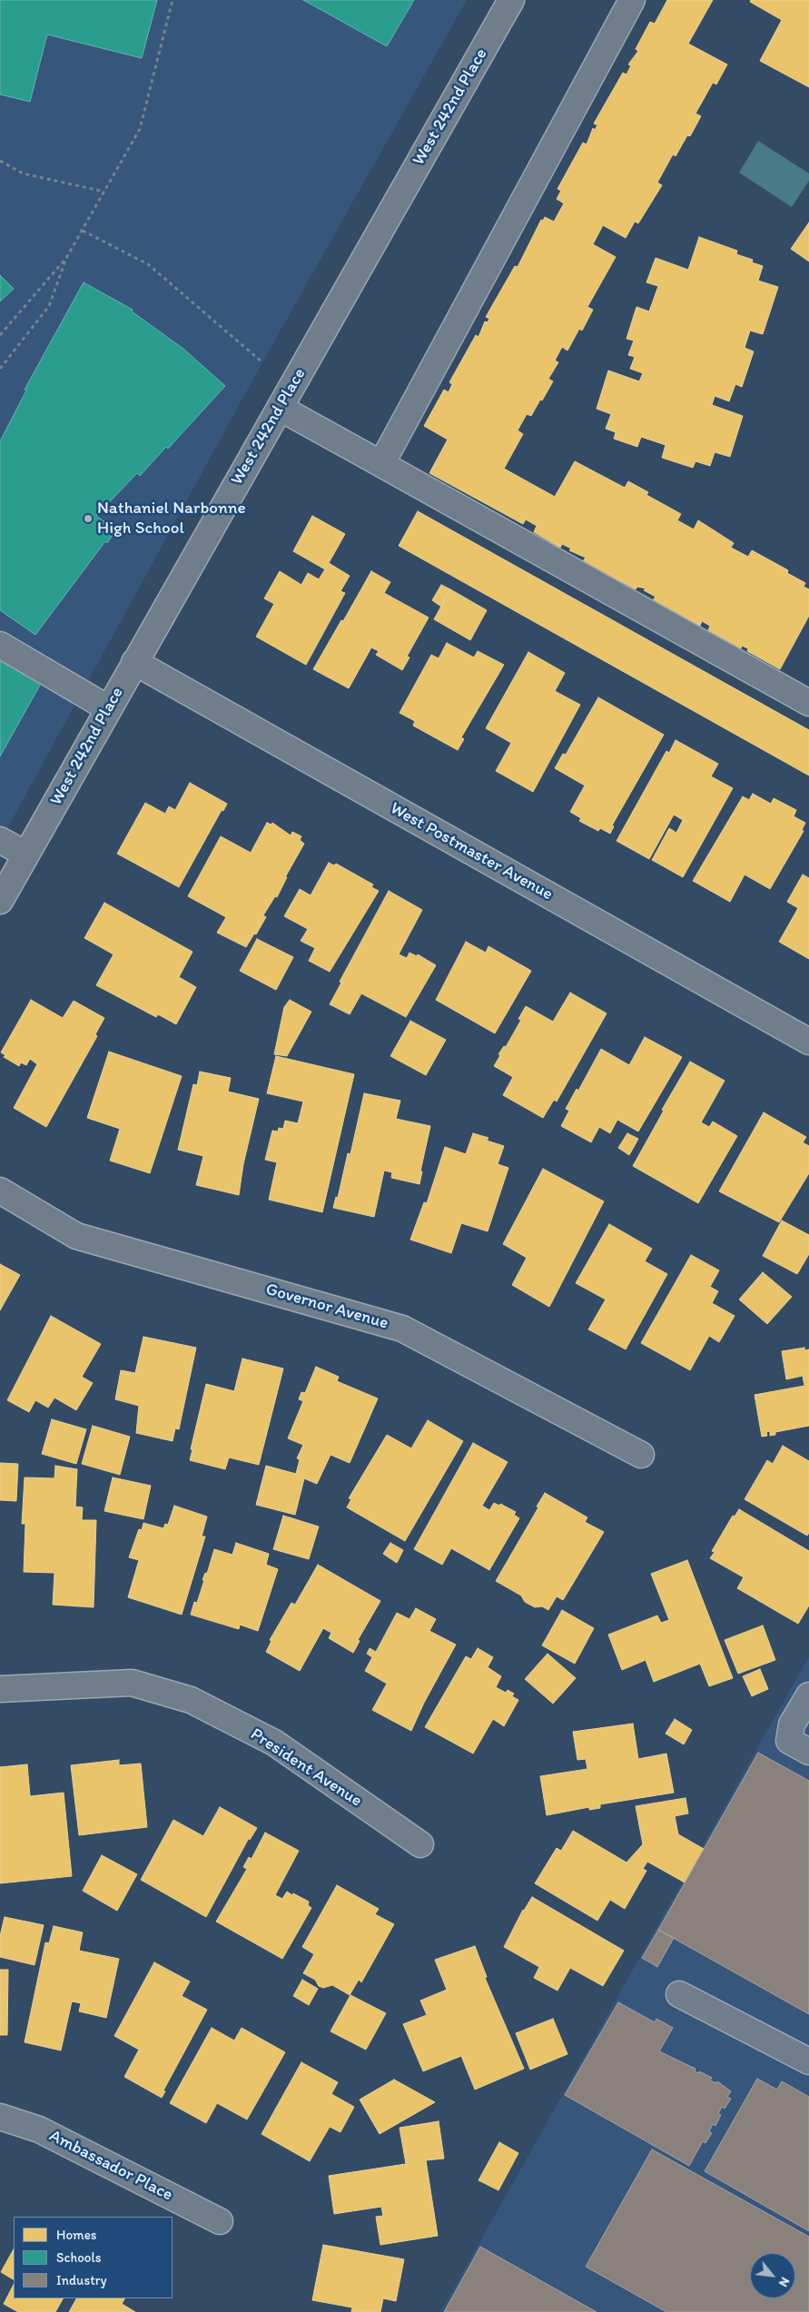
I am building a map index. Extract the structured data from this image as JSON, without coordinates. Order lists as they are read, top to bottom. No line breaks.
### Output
{"streets":{"street":["West 242nd Place","West Postmaster Avenue","Governor Avenue","President Avenue","Ambassador Place"]},"crossings":[["West 242nd Place","West Postmaster Avenue"]],"places":["Nathaniel Narbonne High School"],"legend":["Homes","Schools","Industry"],"north":"bottom right"}
